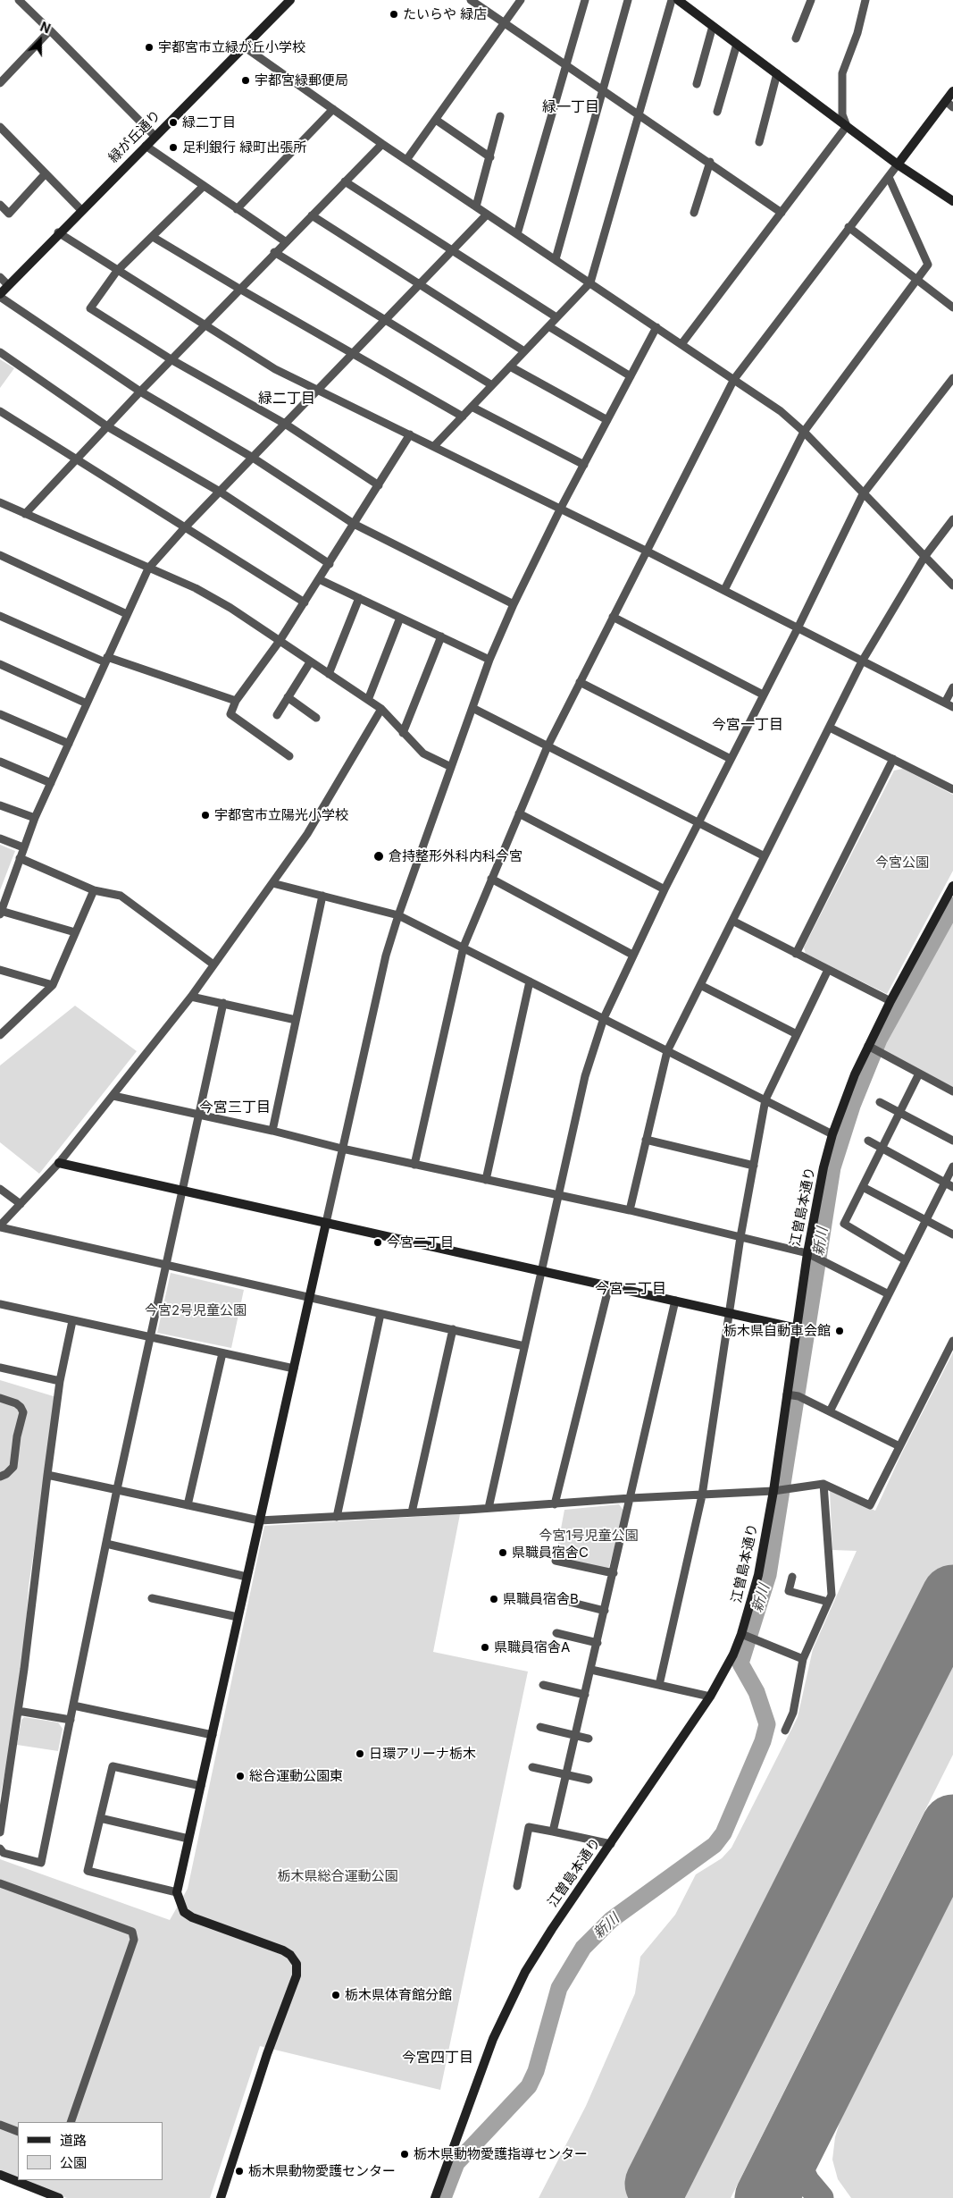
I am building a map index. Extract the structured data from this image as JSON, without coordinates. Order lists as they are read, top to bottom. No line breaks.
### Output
{"streets":{"street":["緑が丘通り","江曽島本通り"]},"districts":["緑一丁目","緑二丁目","今宮一丁目","今宮三丁目","今宮二丁目","今宮四丁目"],"water":["新川"],"parks":["今宮公園","今宮2号児童公園","今宮1号児童公園","栃木県総合運動公園"],"places":["たいらや 緑店","宇都宮市立緑が丘小学校","宇都宮緑郵便局","緑二丁目","足利銀行 緑町出張所","宇都宮市立陽光小学校","倉持整形外科内科今宮","今宮二丁目","栃木県自動車会館","県職員宿舎C","県職員宿舎B","県職員宿舎A","日環アリーナ栃木","総合運動公園東","栃木県体育館分館","栃木県動物愛護指導センター","栃木県動物愛護センター"],"legend":["道路","公園"],"north":"top"}
